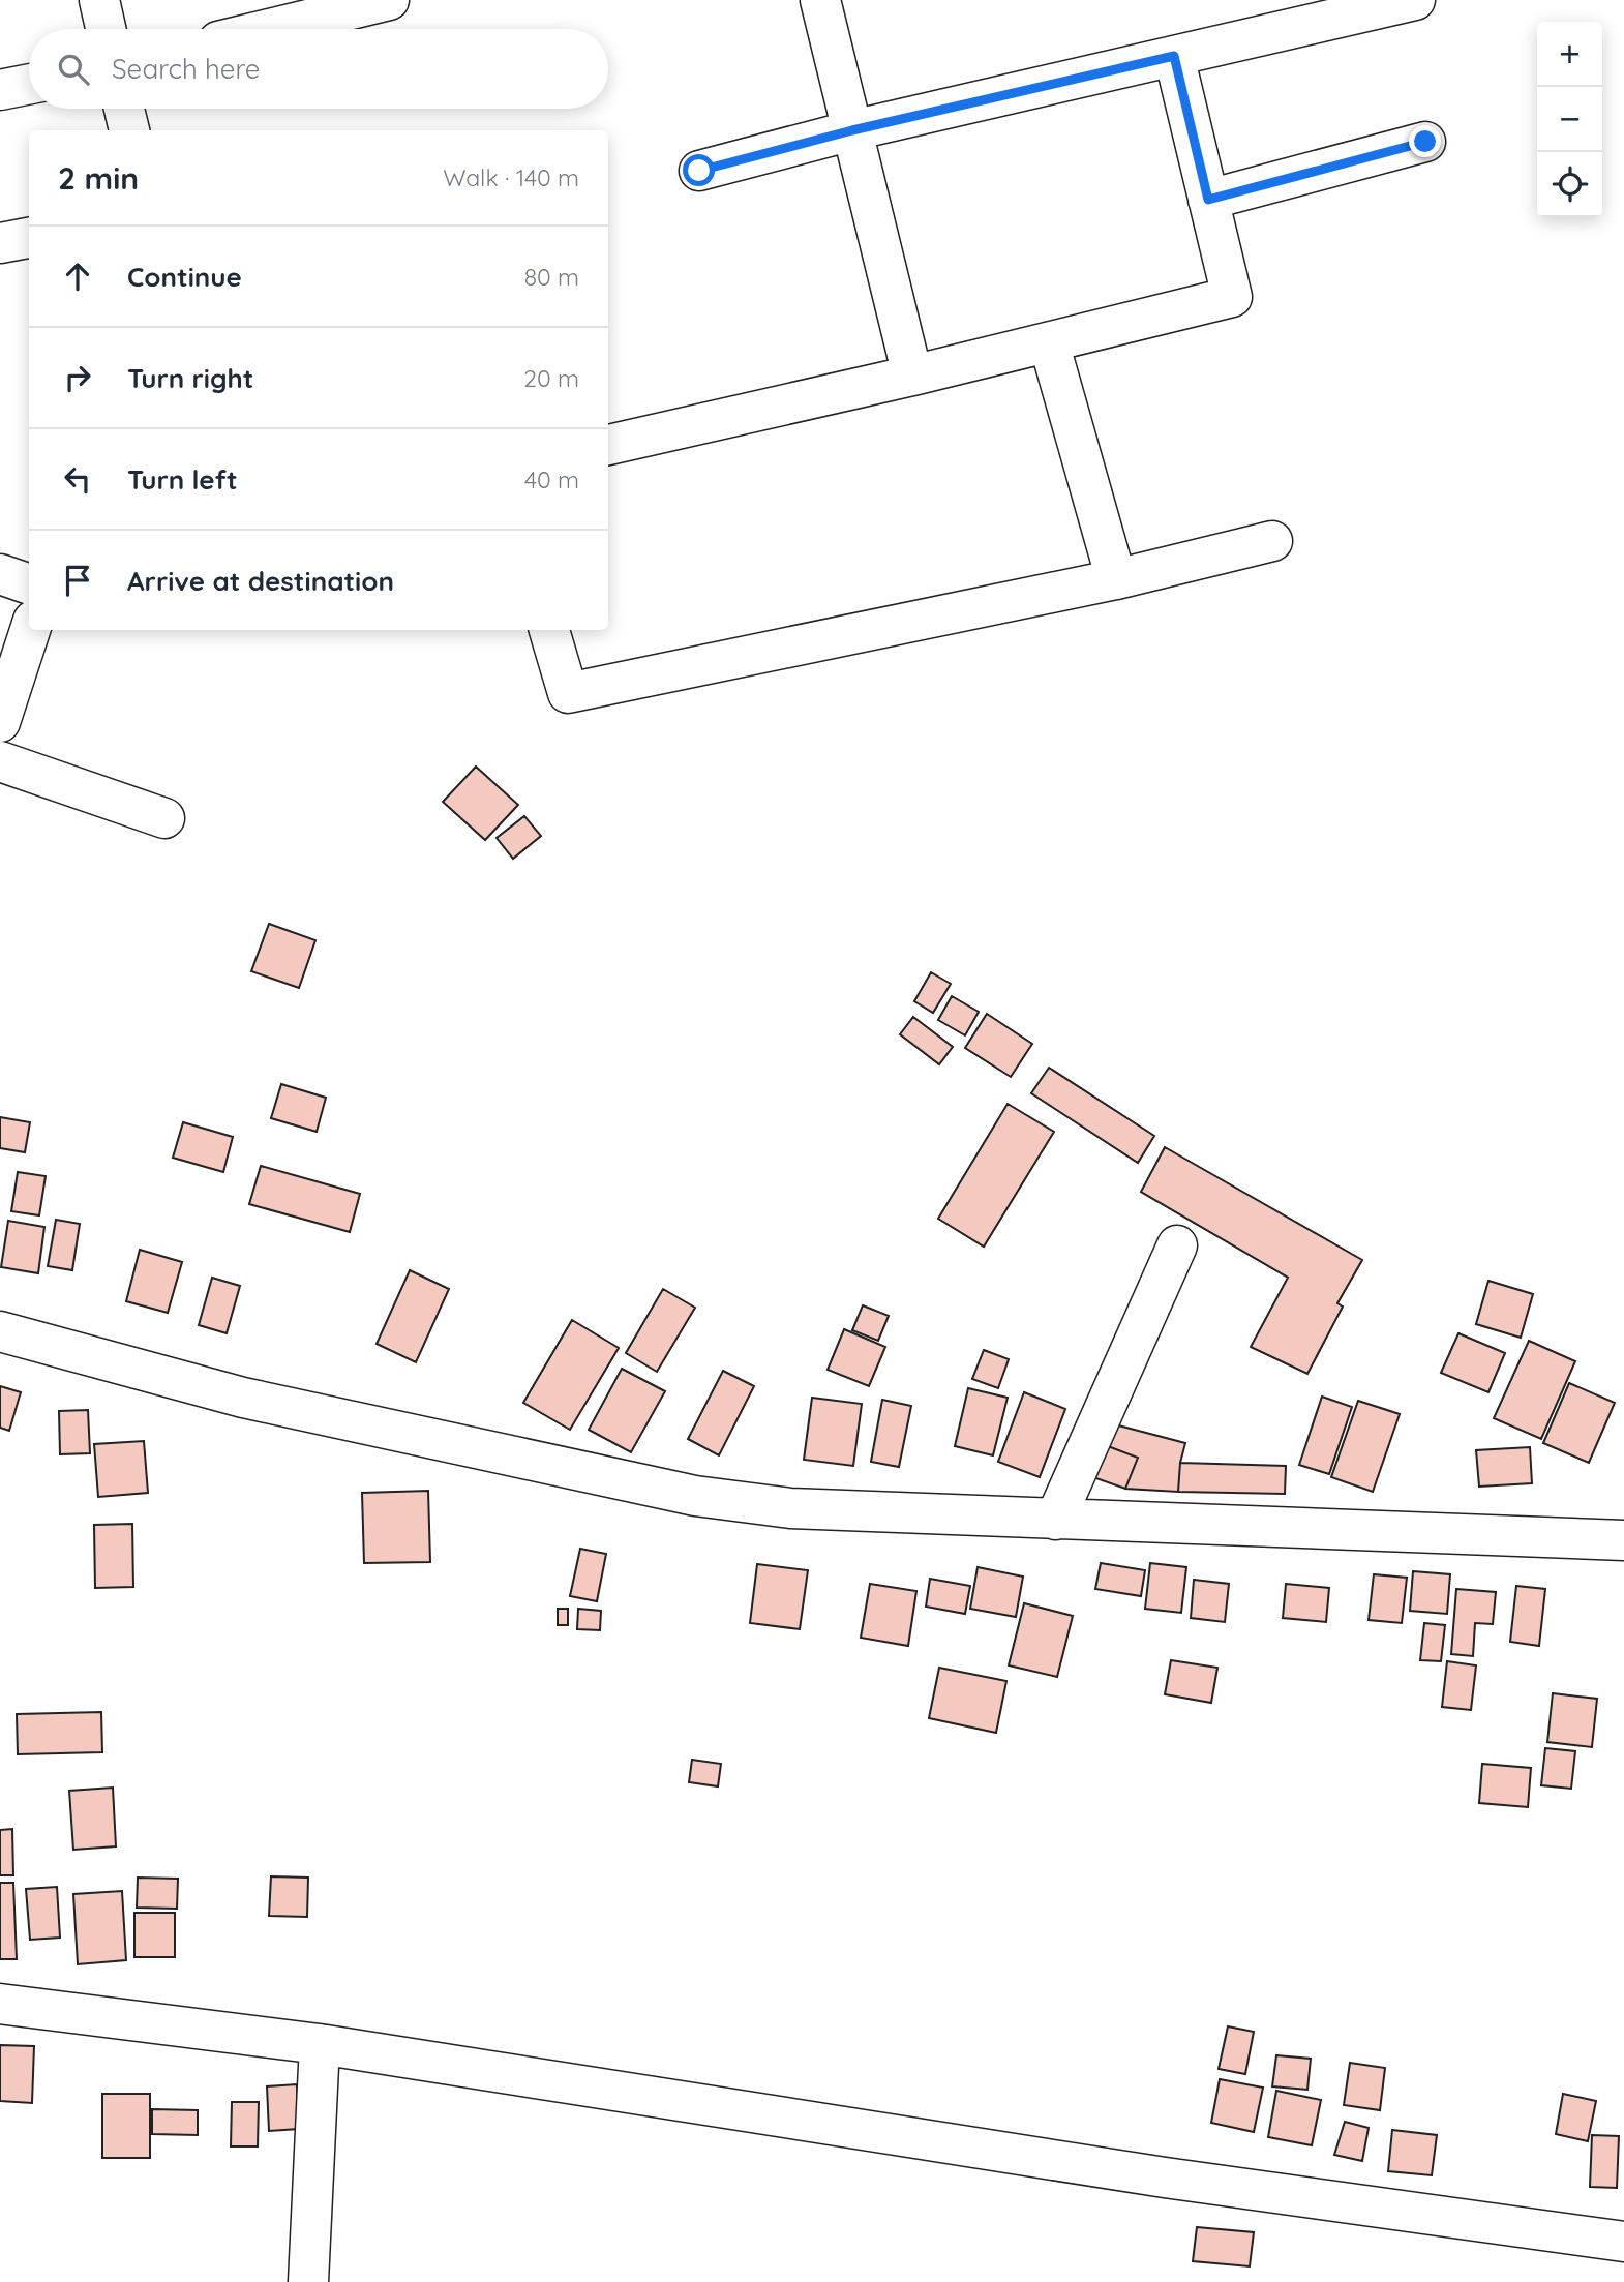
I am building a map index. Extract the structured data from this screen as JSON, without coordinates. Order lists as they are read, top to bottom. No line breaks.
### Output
{"page":{"map_buttons":["+","−"],"search":"Search here","heading":["2 min","Walk · 140 m"],"list":[["Continue","80 m"],["Turn right","20 m"],["Turn left","40 m"],"Arrive at destination"]}}
